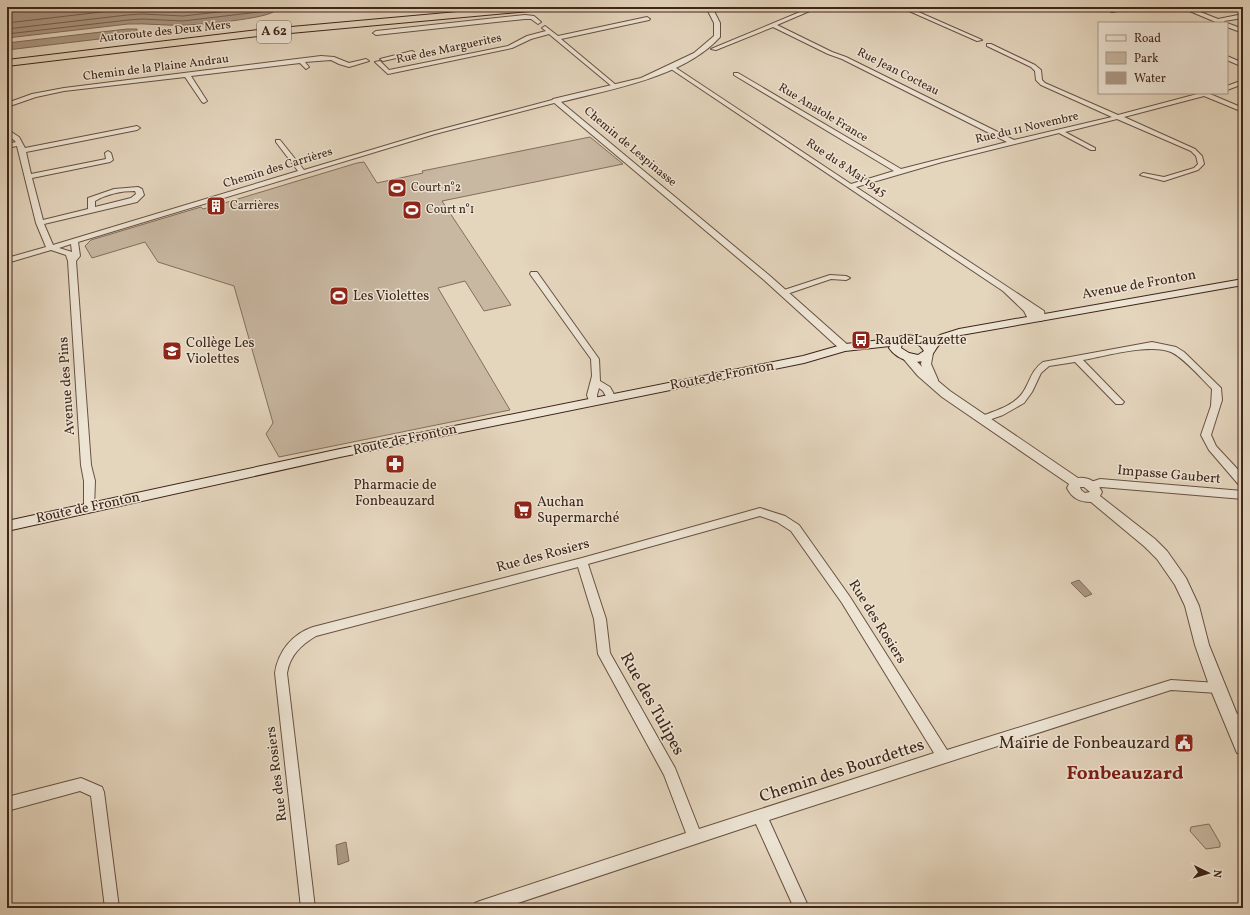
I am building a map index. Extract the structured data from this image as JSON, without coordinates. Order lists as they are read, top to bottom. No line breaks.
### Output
{"streets":{"highway":["Autoroute des Deux Mers","A 62"],"main road":["Avenue de Fronton","Route de Fronton"],"street":["Rue des Marguerites","Chemin de la Plaine Andrau","Rue Jean Cocteau","Rue Anatole France","Rue du 11 Novembre","Chemin de Lespinasse","Chemin des Carrières","Rue du 8 Mai 1945","Avenue des Pins","Impasse Gaubert","Rue des Rosiers","Rue des Tulipes","Chemin des Bourdettes"]},"crossings":[["Rue des Marguerites","Chemin de la Plaine Andrau"],["Rue Jean Cocteau","Rue du 11 Novembre"],["Rue Anatole France","Rue du 11 Novembre"],["Rue du 11 Novembre","Rue du 8 Mai 1945"],["Chemin de Lespinasse","Chemin des Carrières"],["Chemin de Lespinasse","Rue du 8 Mai 1945"],["Chemin des Carrières","Avenue des Pins"],["Rue du 8 Mai 1945","Avenue de Fronton"],["Route de Fronton","Avenue des Pins"],["Rue des Rosiers","Rue des Tulipes"],["Rue des Rosiers","Chemin des Bourdettes"],["Rue des Tulipes","Chemin des Bourdettes"]],"districts":["Fonbeauzard"],"places":{"sports":["Court n°2","Court n°1","Les Violettes"],"building":["Carrières"],"bus stop":["RaudeLauzette"],"school or university":["Collège Les Violettes"],"pharmacy":["Pharmacie de Fonbeauzard"],"supermarket":["Auchan Supermarché"],"public building":["Mairie de Fonbeauzard"]},"legend":["Road","Park","Water"],"north":"right"}
